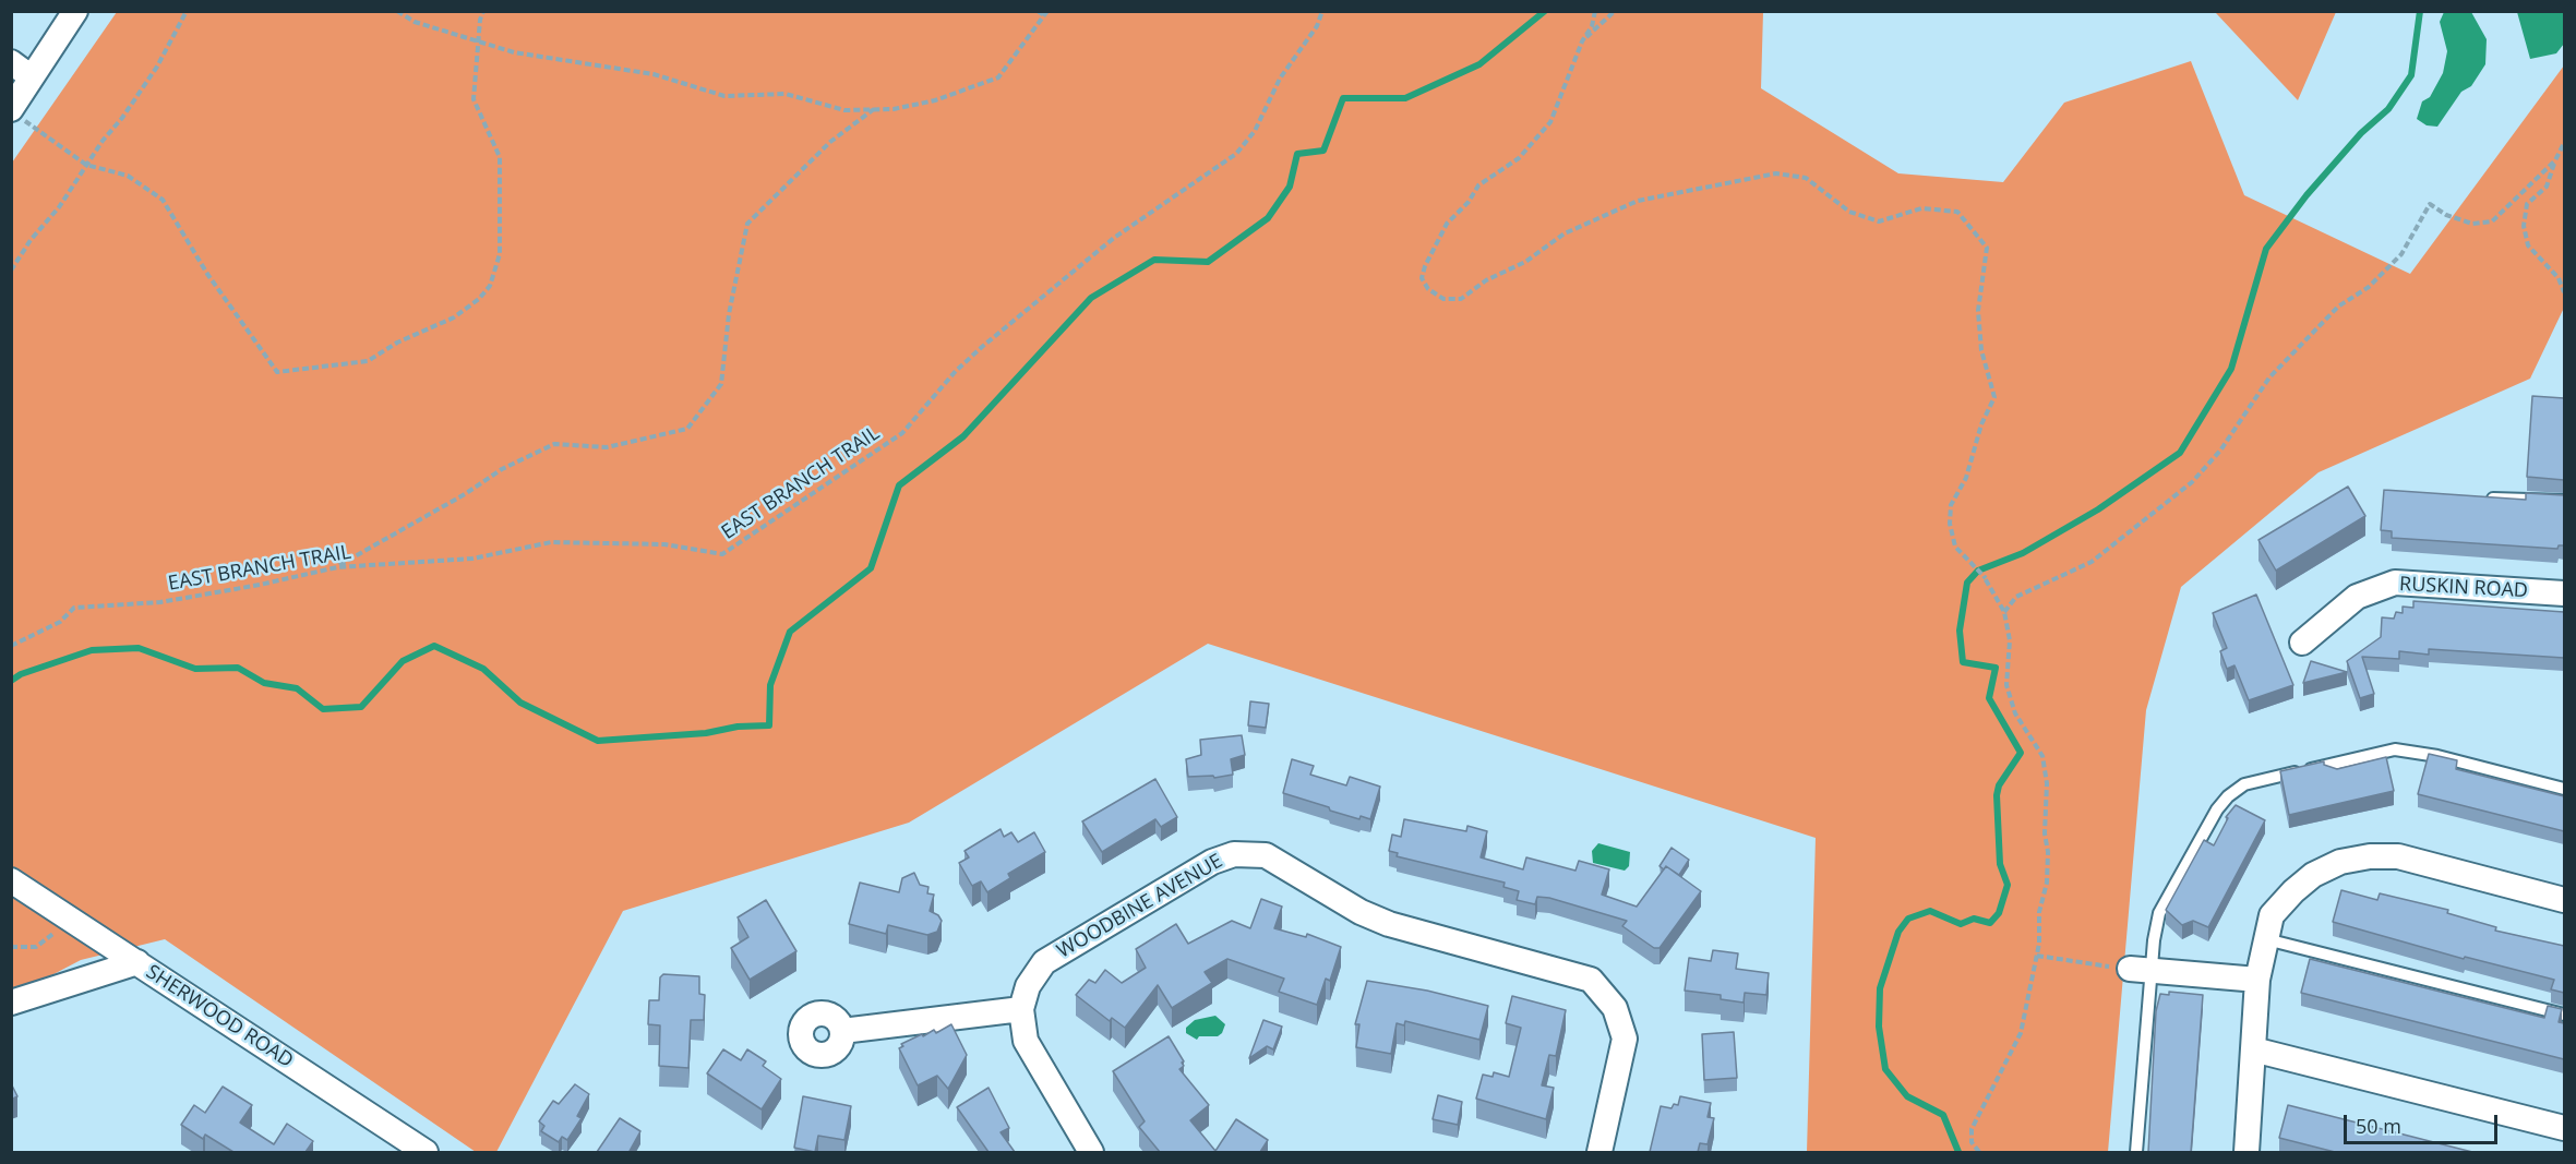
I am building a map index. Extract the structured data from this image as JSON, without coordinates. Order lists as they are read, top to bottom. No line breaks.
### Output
{"streets":{"street":["RUSKIN ROAD","WOODBINE AVENUE","SHERWOOD ROAD"],"path":["EAST BRANCH TRAIL"]},"scale_bar":"50 m"}
